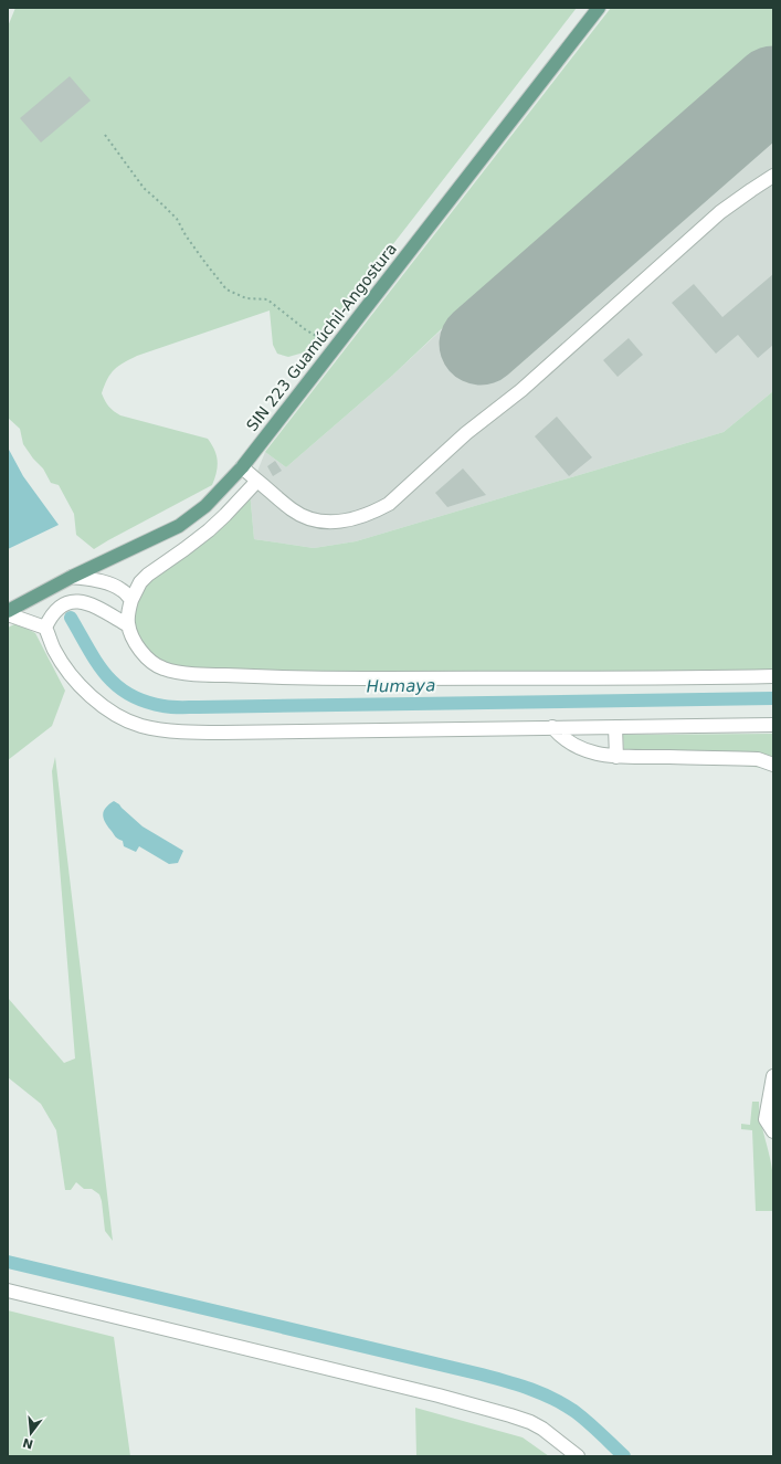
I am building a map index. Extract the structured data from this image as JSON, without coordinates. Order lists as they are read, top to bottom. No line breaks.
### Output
{"streets":{"main road":["SIN 223 Guamúchil-Angostura"]},"water":["Humaya"],"north":"bottom"}
